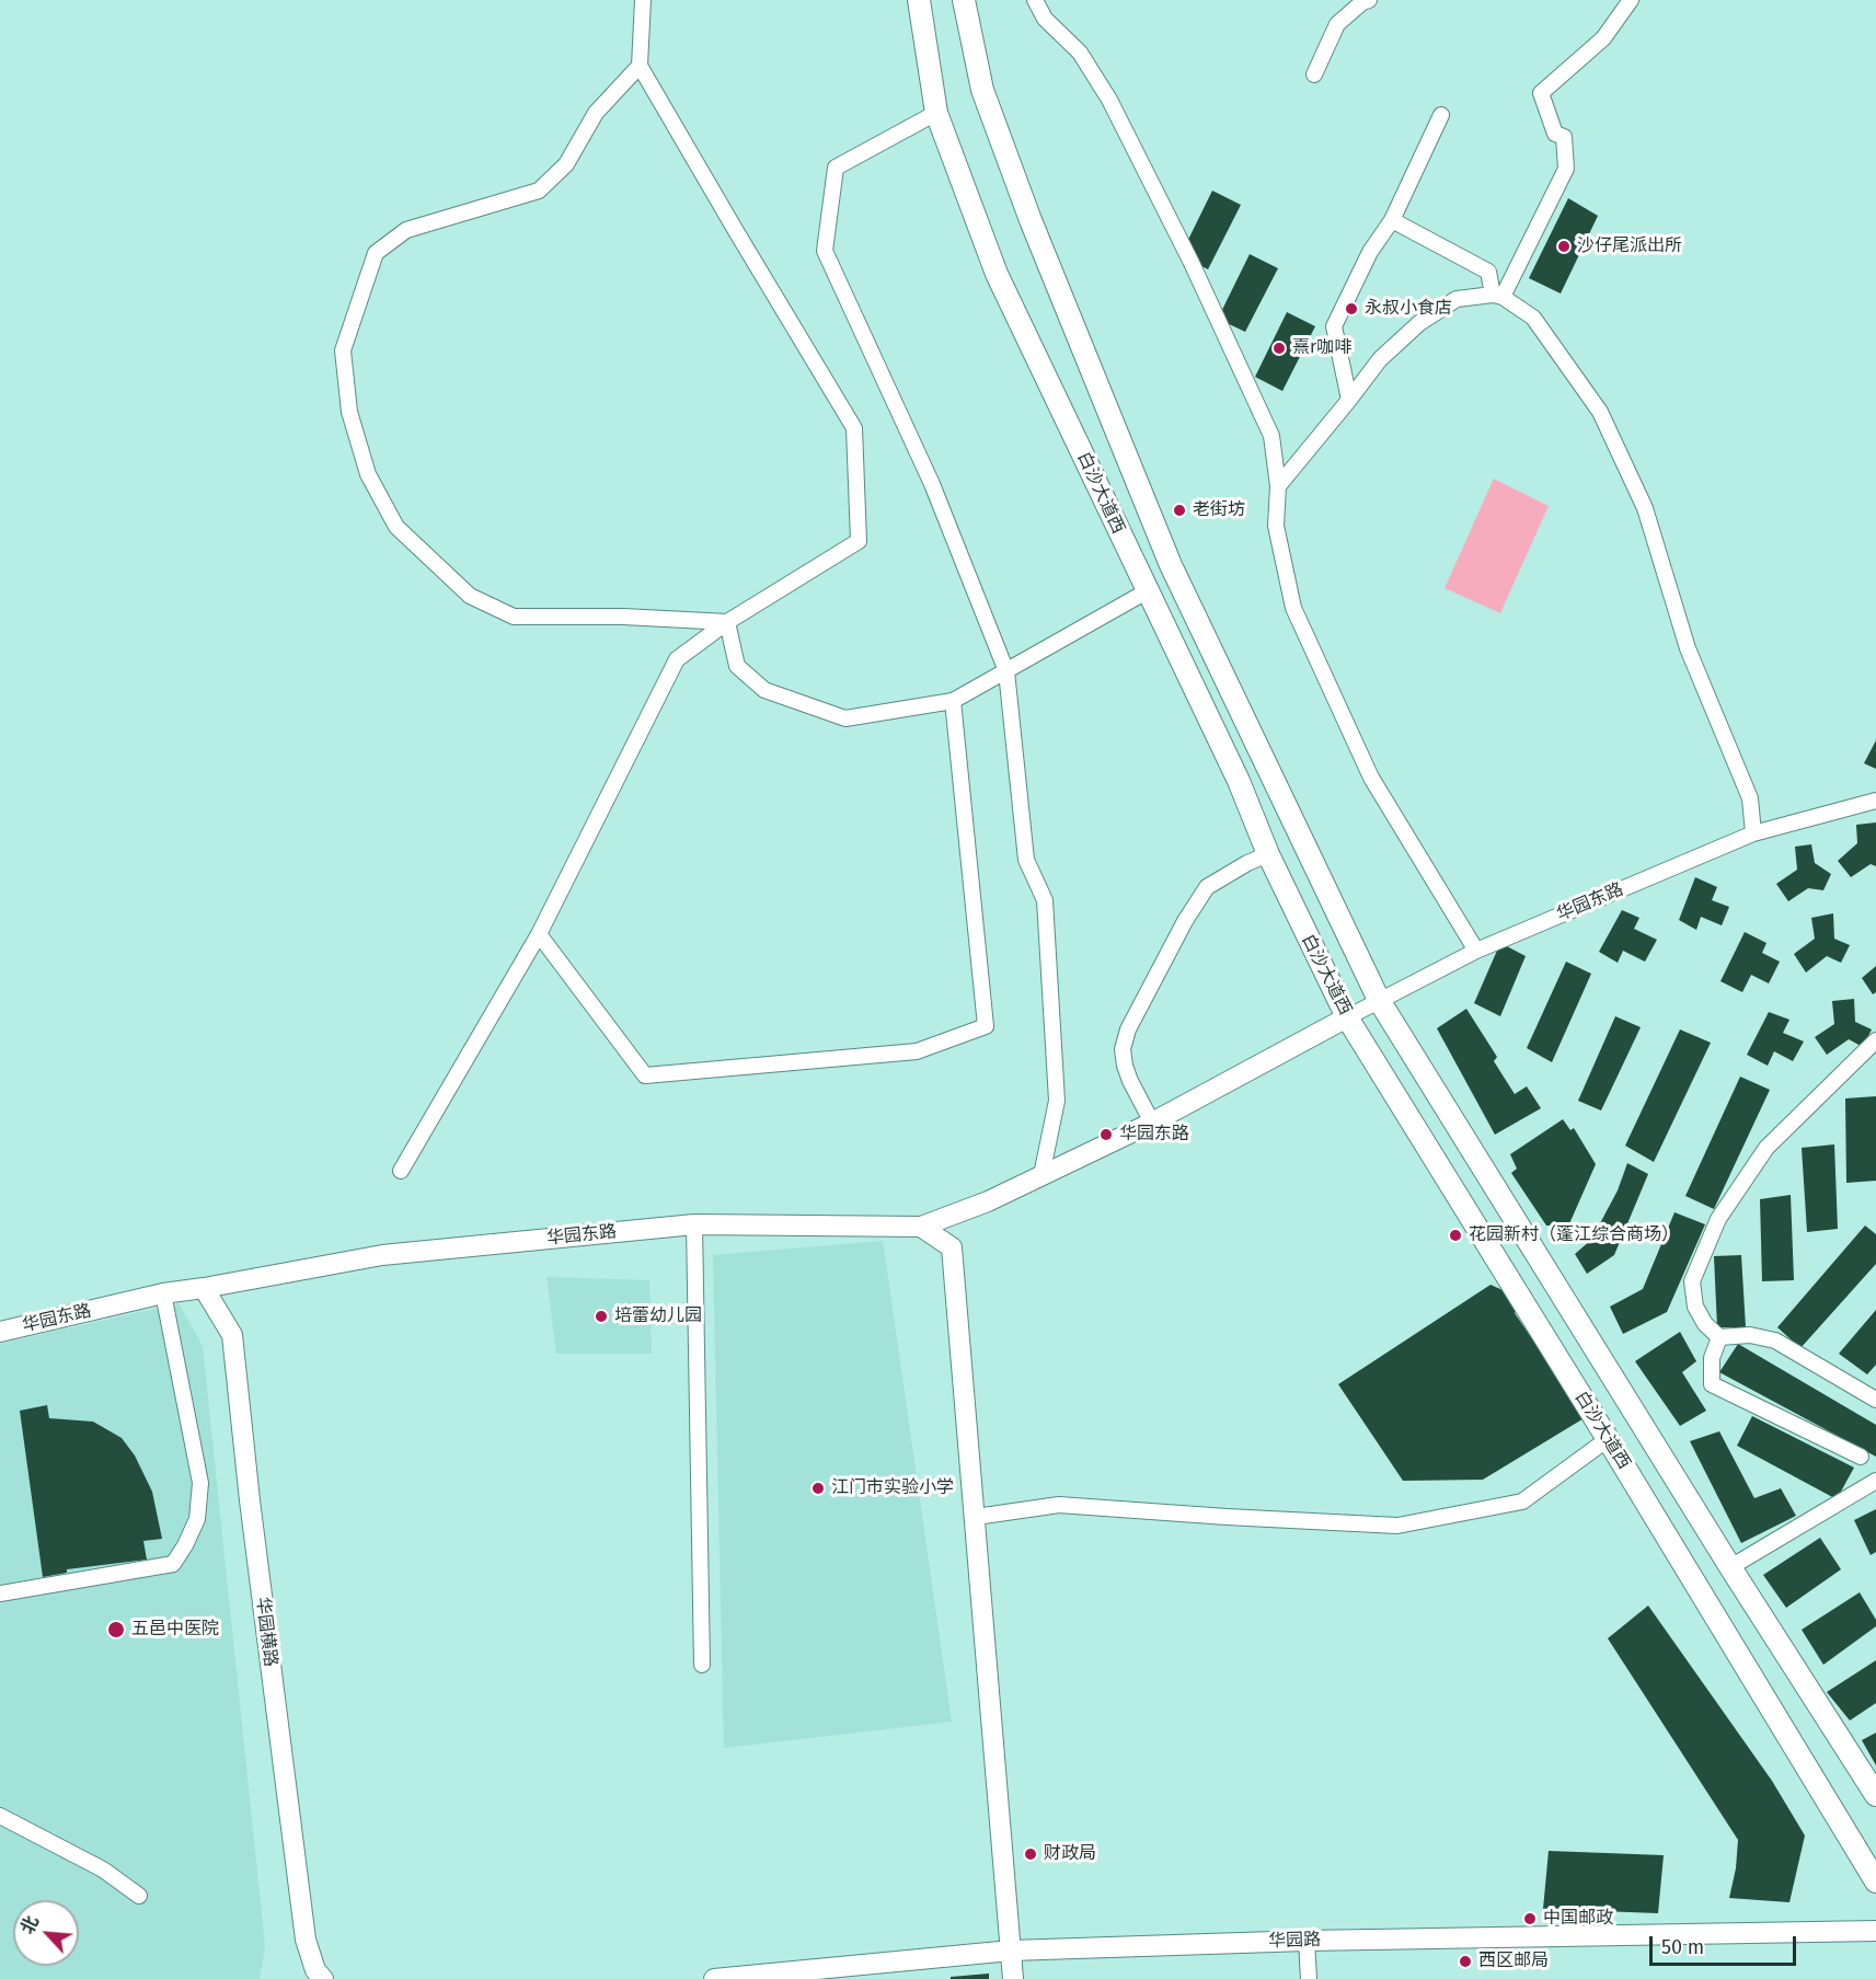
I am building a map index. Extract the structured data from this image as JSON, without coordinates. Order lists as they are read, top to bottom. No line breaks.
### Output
{"streets":{"main road":["白沙大道西"],"street":["华园东路","华园横路","华园路"]},"crossings":[["白沙大道西","华园东路"],["华园东路","华园横路"]],"places":["沙仔尾派出所","永叔小食店","熹r咖啡","老街坊","华园东路","花园新村（蓬江综合商场）","培蕾幼儿园","江门市实验小学","五邑中医院","财政局","中国邮政","西区邮局"],"scale_bar":"50 m","north":"top left"}
